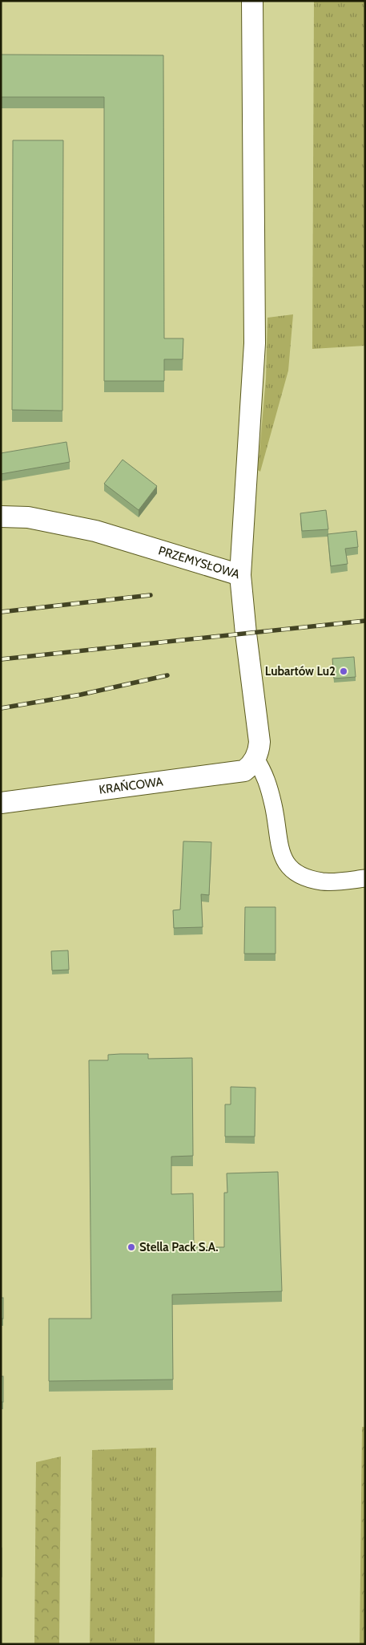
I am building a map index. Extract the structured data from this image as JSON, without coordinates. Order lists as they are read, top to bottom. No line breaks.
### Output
{"streets":{"street":["PRZEMYSŁOWA","KRAŃCOWA"]},"crossings":[["PRZEMYSŁOWA","KRAŃCOWA"]],"places":["Lubartów Lu2","Stella Pack S.A."]}
